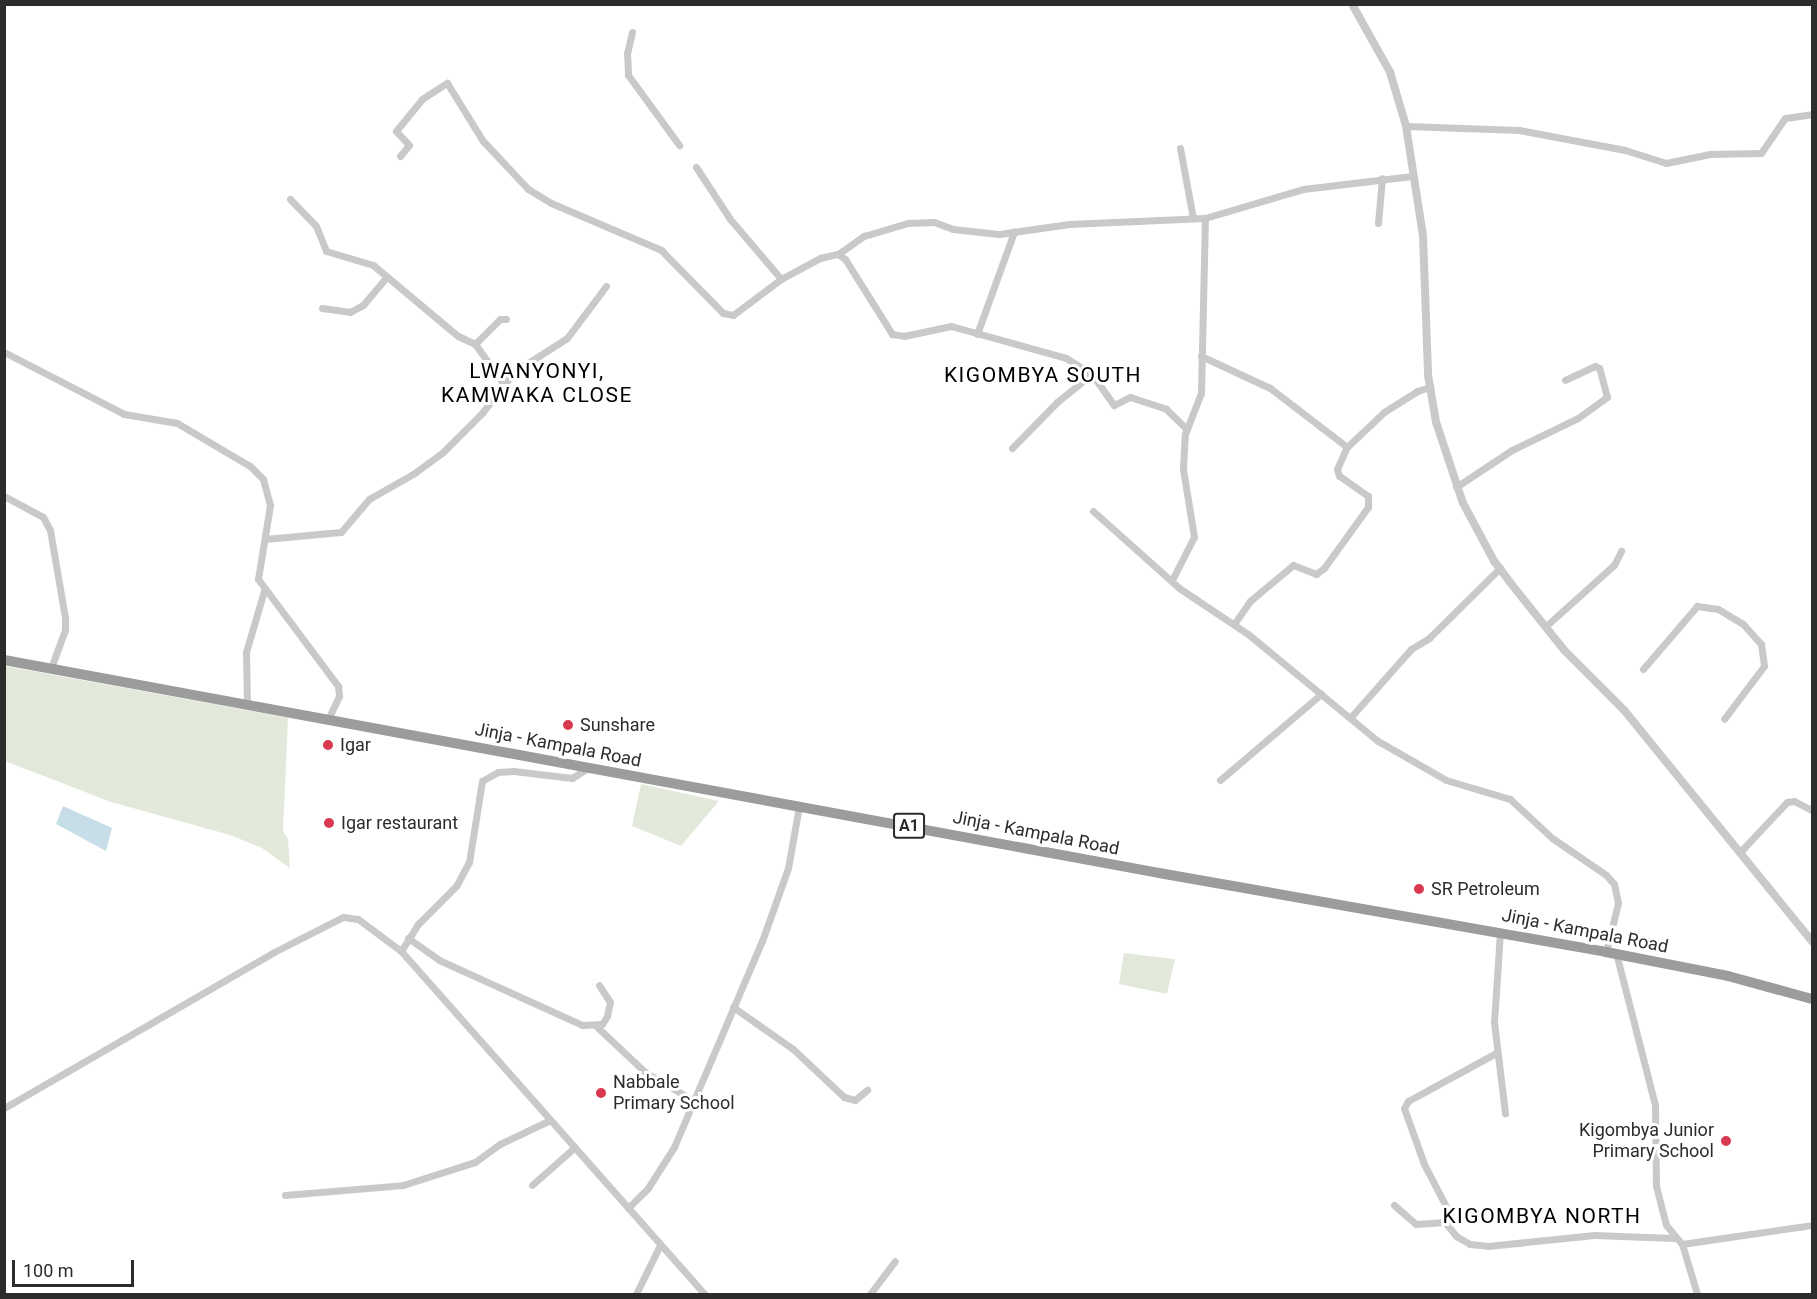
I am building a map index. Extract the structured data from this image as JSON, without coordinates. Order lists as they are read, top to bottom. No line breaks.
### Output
{"streets":{"highway":["Jinja - Kampala Road","A1"]},"districts":["LWANYONYI, KAMWAKA CLOSE","KIGOMBYA SOUTH","KIGOMBYA NORTH"],"places":["Sunshare","Igar","Igar restaurant","SR Petroleum","Nabbale Primary School","Kigombya Junior Primary School"],"scale_bar":"100 m"}
